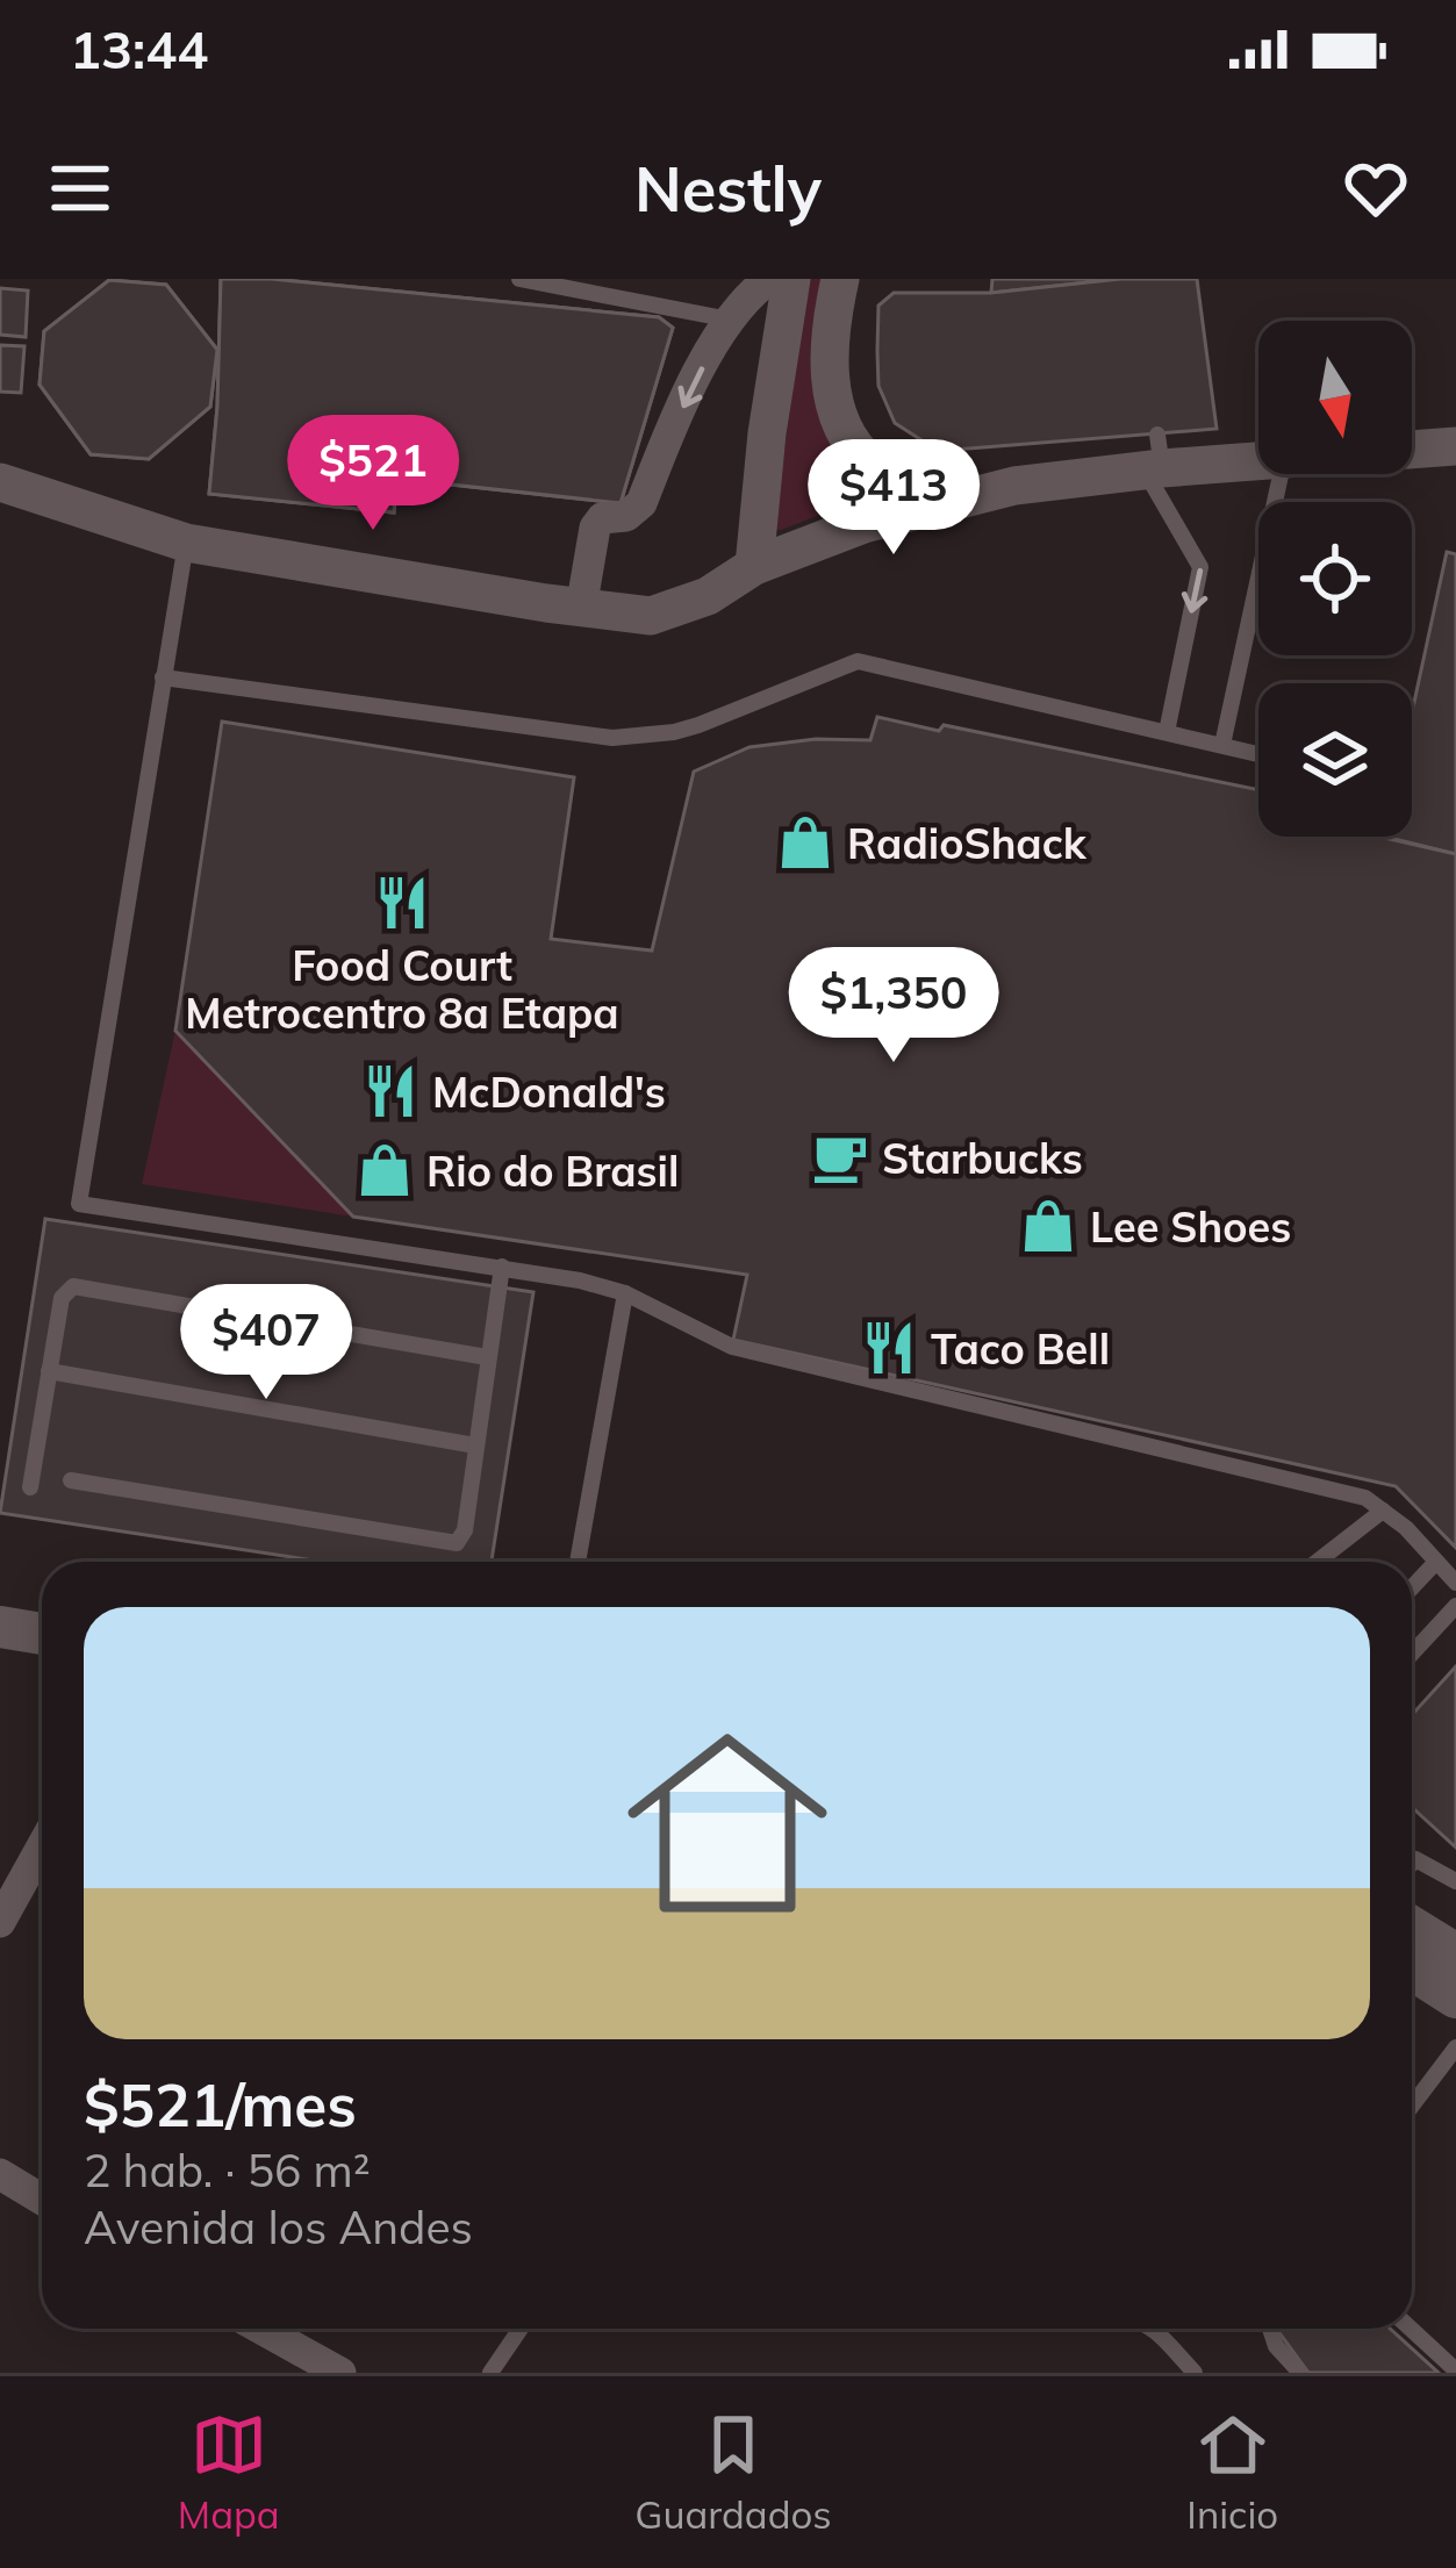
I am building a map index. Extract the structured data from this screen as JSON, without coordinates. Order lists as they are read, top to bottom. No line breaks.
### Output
{"places":{"shop":["RadioShack","Rio do Brasil","Lee Shoes"],"restaurant":["Food Court Metrocentro 8a Etapa","McDonald's","Taco Bell"],"cafe":["Starbucks"]},"north":"bottom","page":{"status":"13:44","header":"Nestly","price":["$521","$413","$1,350","$407"],"list":[{"name":"$521/mes","note":"2 hab. · 56 m² · Avenida los Andes"}],"tabs":["Mapa","Guardados","Inicio"]}}
